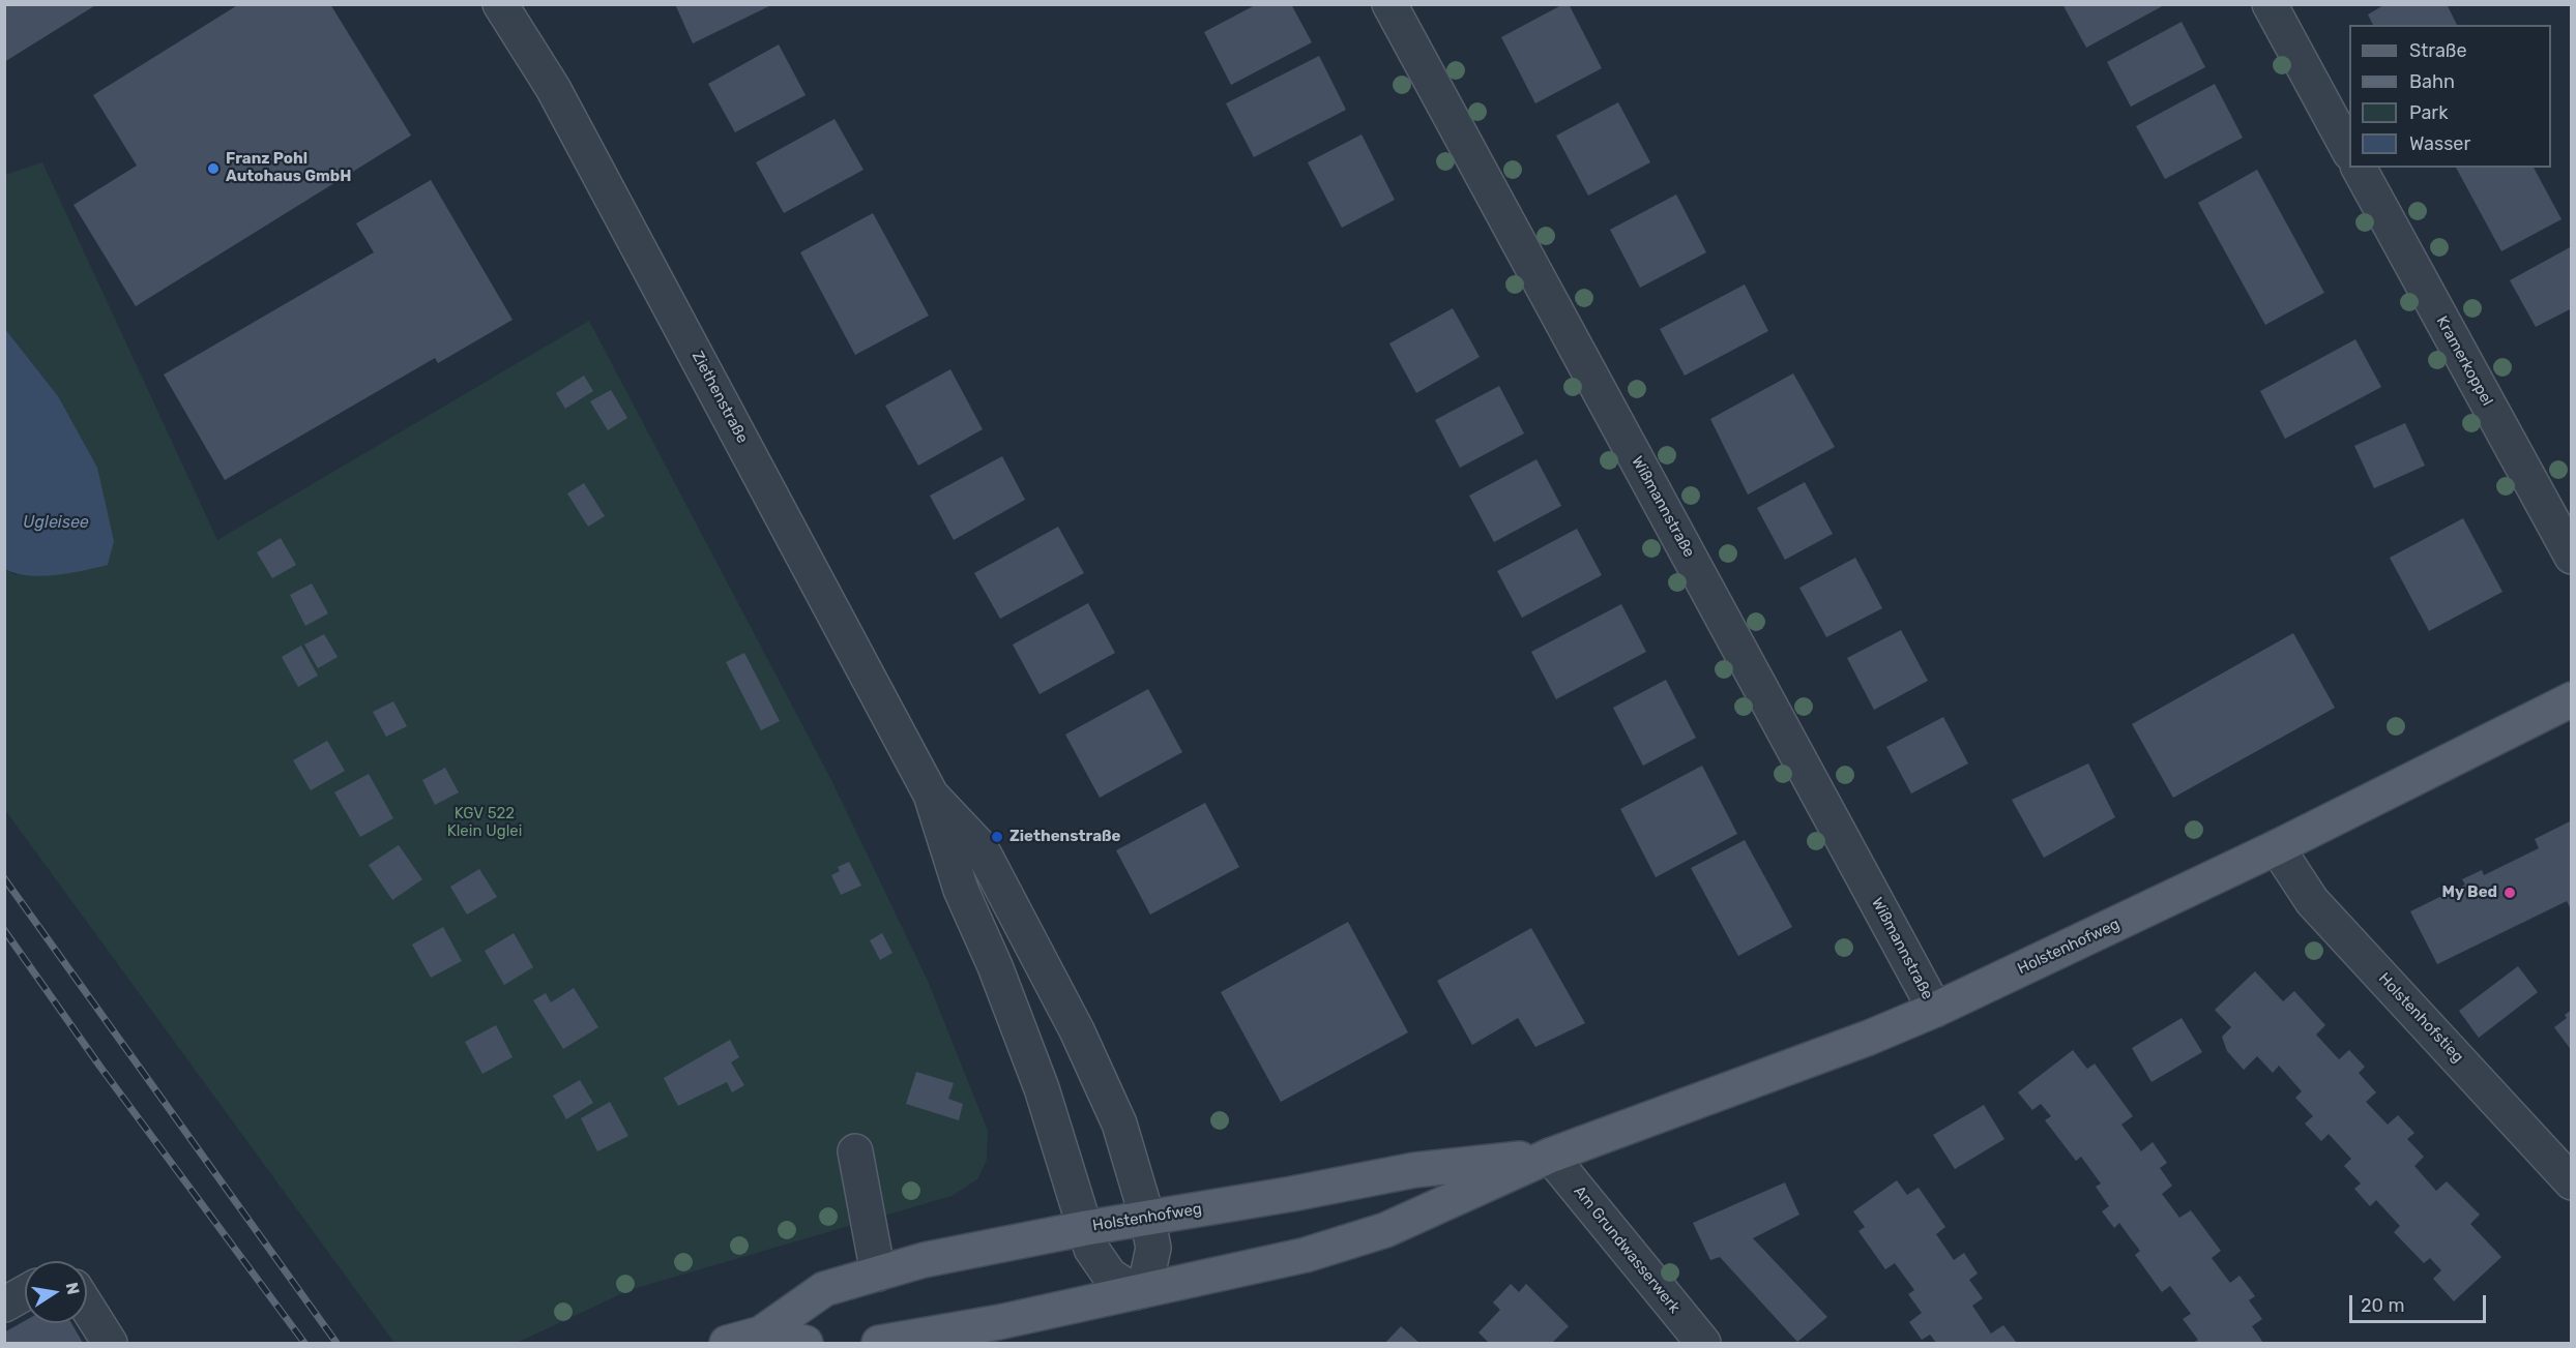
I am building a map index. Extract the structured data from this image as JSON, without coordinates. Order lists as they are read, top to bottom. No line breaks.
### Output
{"streets":{"main road":["Holstenhofweg"],"street":["Kramerkoppel","Ziethenstraße","Wißmannstraße","Holstenhofstieg","Am Grundwasserwerk"]},"crossings":[["Ziethenstraße","Holstenhofweg"],["Wißmannstraße","Holstenhofweg"],["Holstenhofweg","Holstenhofstieg"],["Holstenhofweg","Am Grundwasserwerk"]],"water":["Ugleisee"],"parks":["KGV 522 Klein Uglei"],"places":["Franz Pohl Autohaus GmbH","Ziethenstraße","My Bed"],"legend":["Straße","Bahn","Park","Wasser"],"scale_bar":"20 m","north":"right"}
